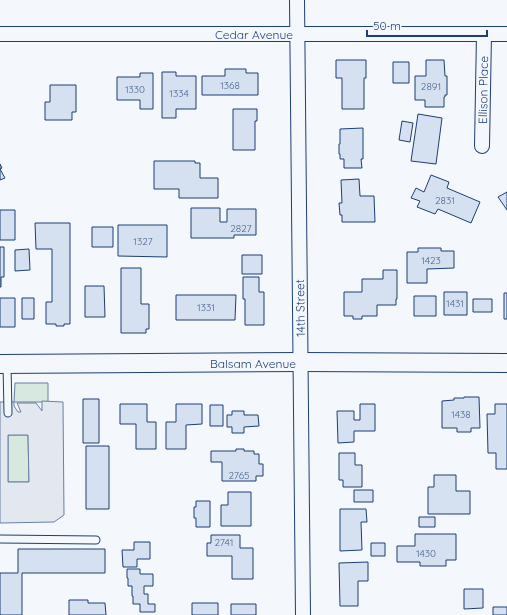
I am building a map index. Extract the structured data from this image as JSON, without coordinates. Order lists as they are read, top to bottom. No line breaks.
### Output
{"streets":{"street":["Cedar Avenue","Ellison Place","14th Street","Balsam Avenue"]},"crossings":[["Cedar Avenue","Ellison Place"],["Cedar Avenue","14th Street"],["14th Street","Balsam Avenue"]],"house_numbers":["1368","2891","1330","1334","2831","2827","1327","1423","1431","1331","1438","2765","2741","1430"],"scale_bar":"50 m"}
